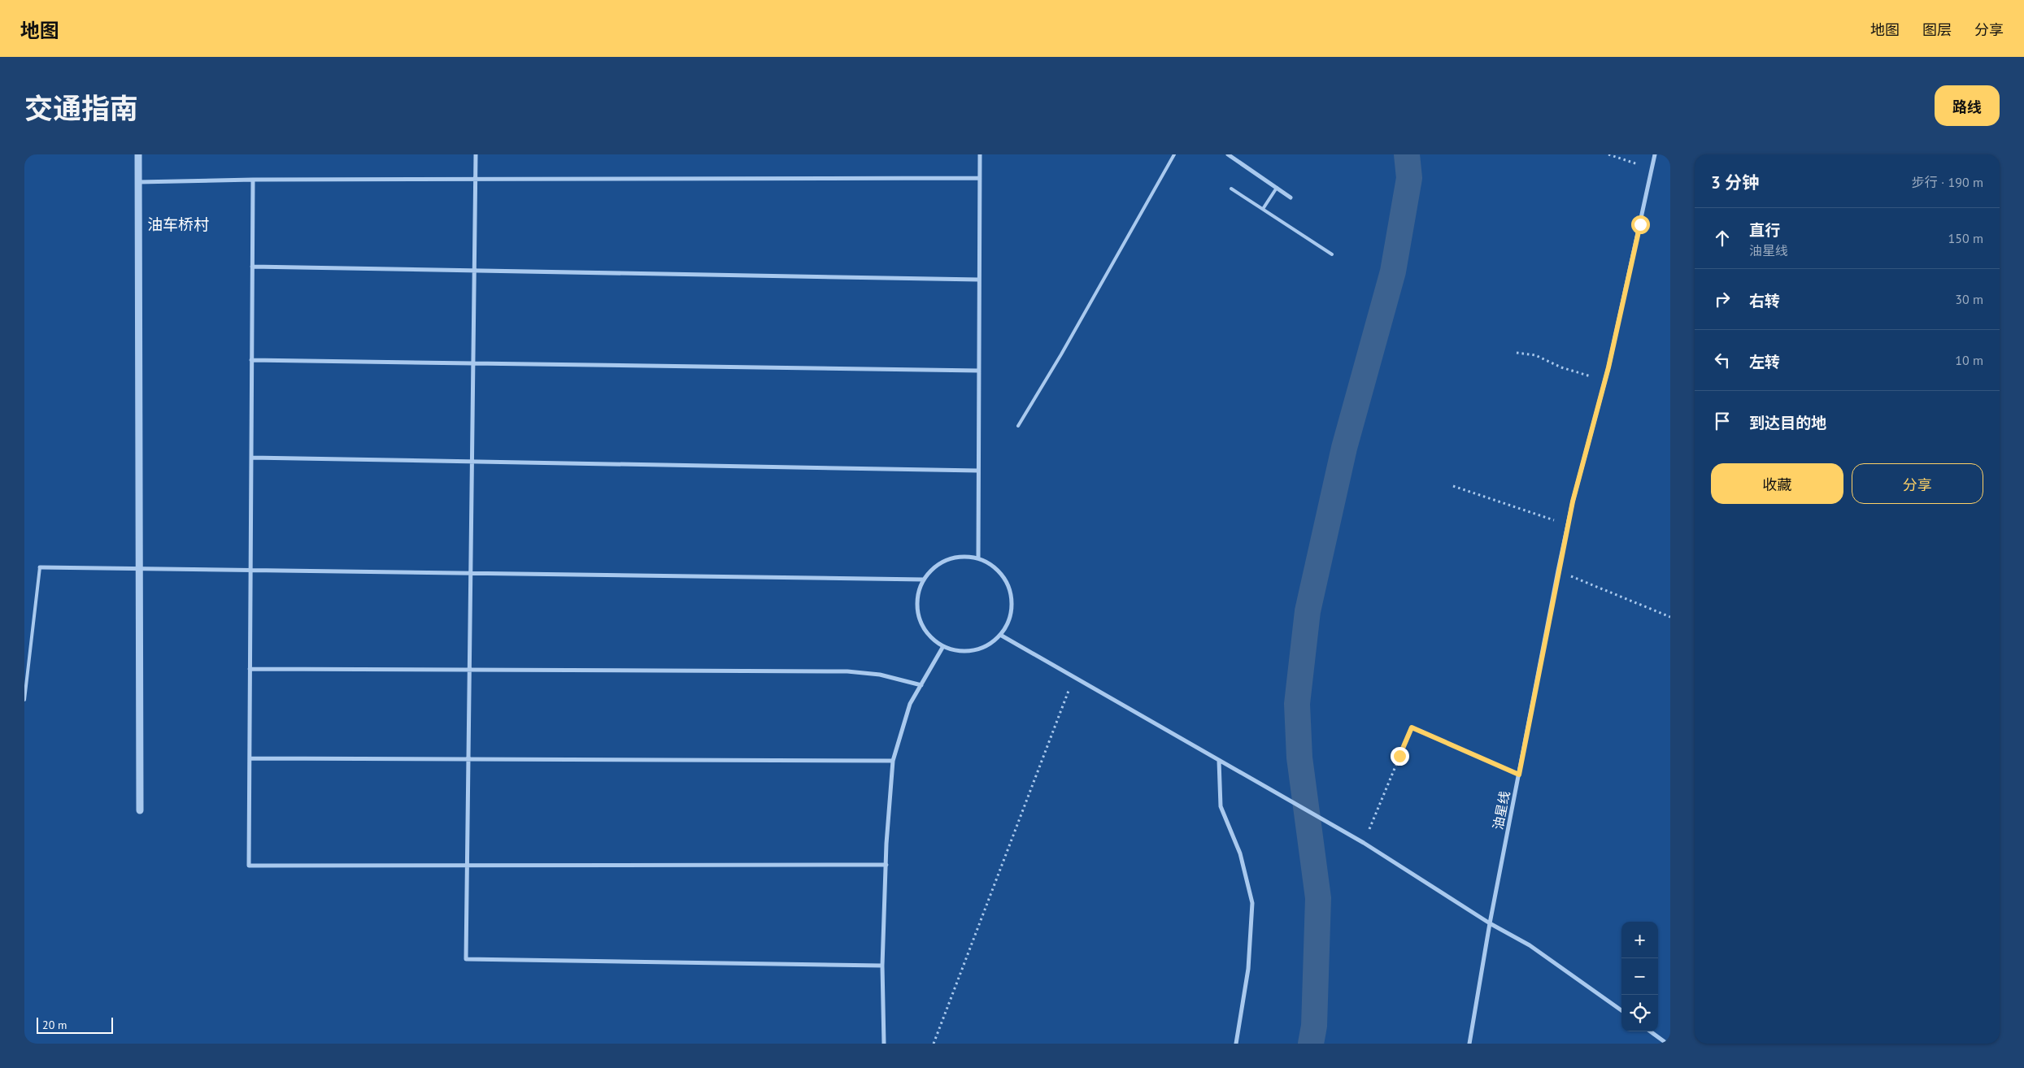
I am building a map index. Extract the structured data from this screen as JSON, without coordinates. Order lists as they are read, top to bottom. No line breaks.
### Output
{"streets":{"street":["油星线"]},"districts":["油车桥村"],"scale_bar":"20 m","page":{"header":"地图","nav":["地图","图层","分享"],"title":"交通指南","buttons":["路线",["收藏","分享"]],"heading":["3 分钟","步行 · 190 m"],"list":[["直行","油星线","150 m"],["右转","30 m"],["左转","10 m"],"到达目的地"],"map_buttons":["+","−"],"scale":"20 m"}}
